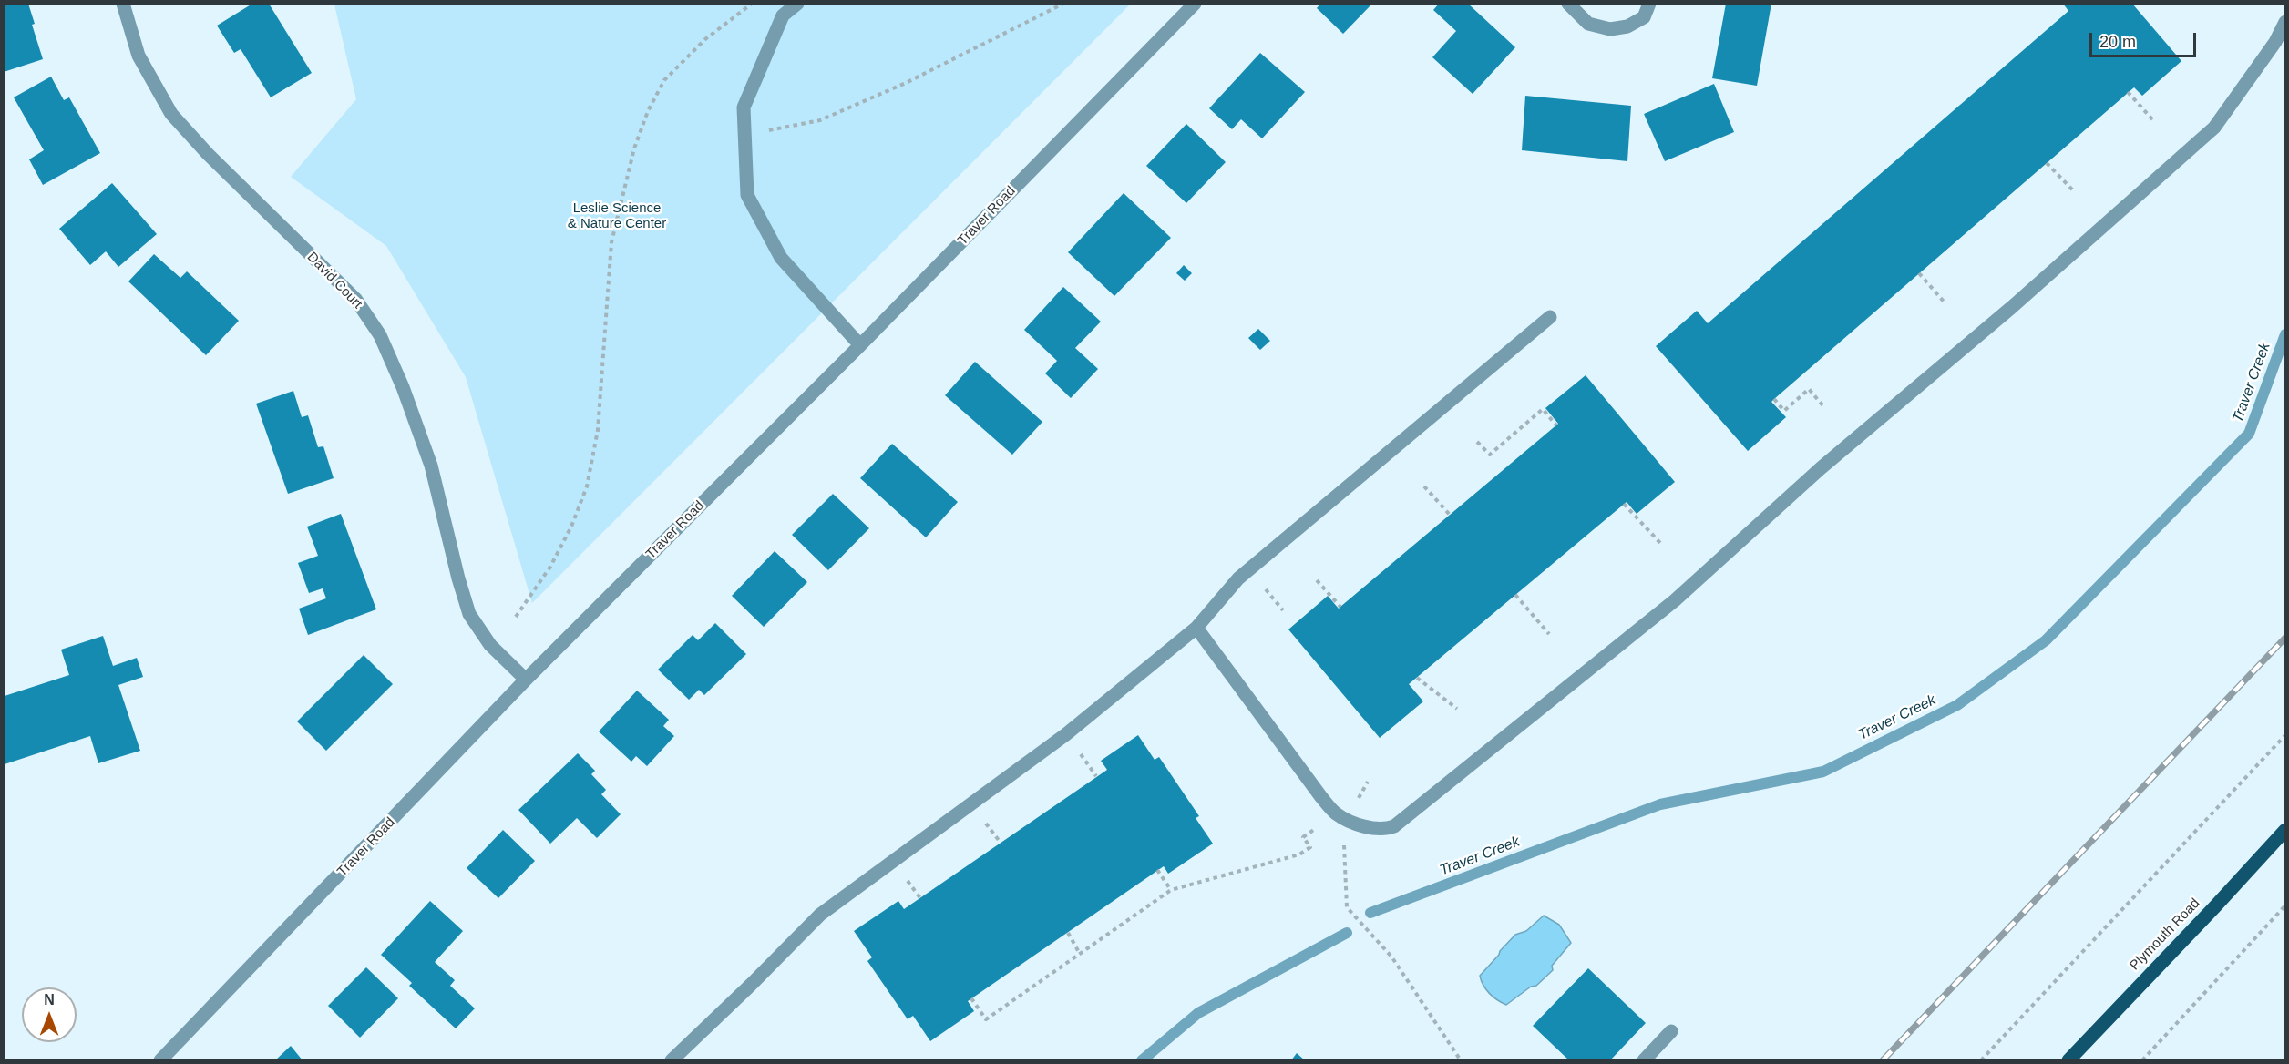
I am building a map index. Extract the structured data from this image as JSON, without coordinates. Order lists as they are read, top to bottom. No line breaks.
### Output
{"streets":{"main road":["Plymouth Road"],"street":["Traver Road","David Court"]},"crossings":[["Traver Road","David Court"]],"water":["Traver Creek"],"parks":["Leslie Science & Nature Center"],"scale_bar":"20 m","north":"top"}
